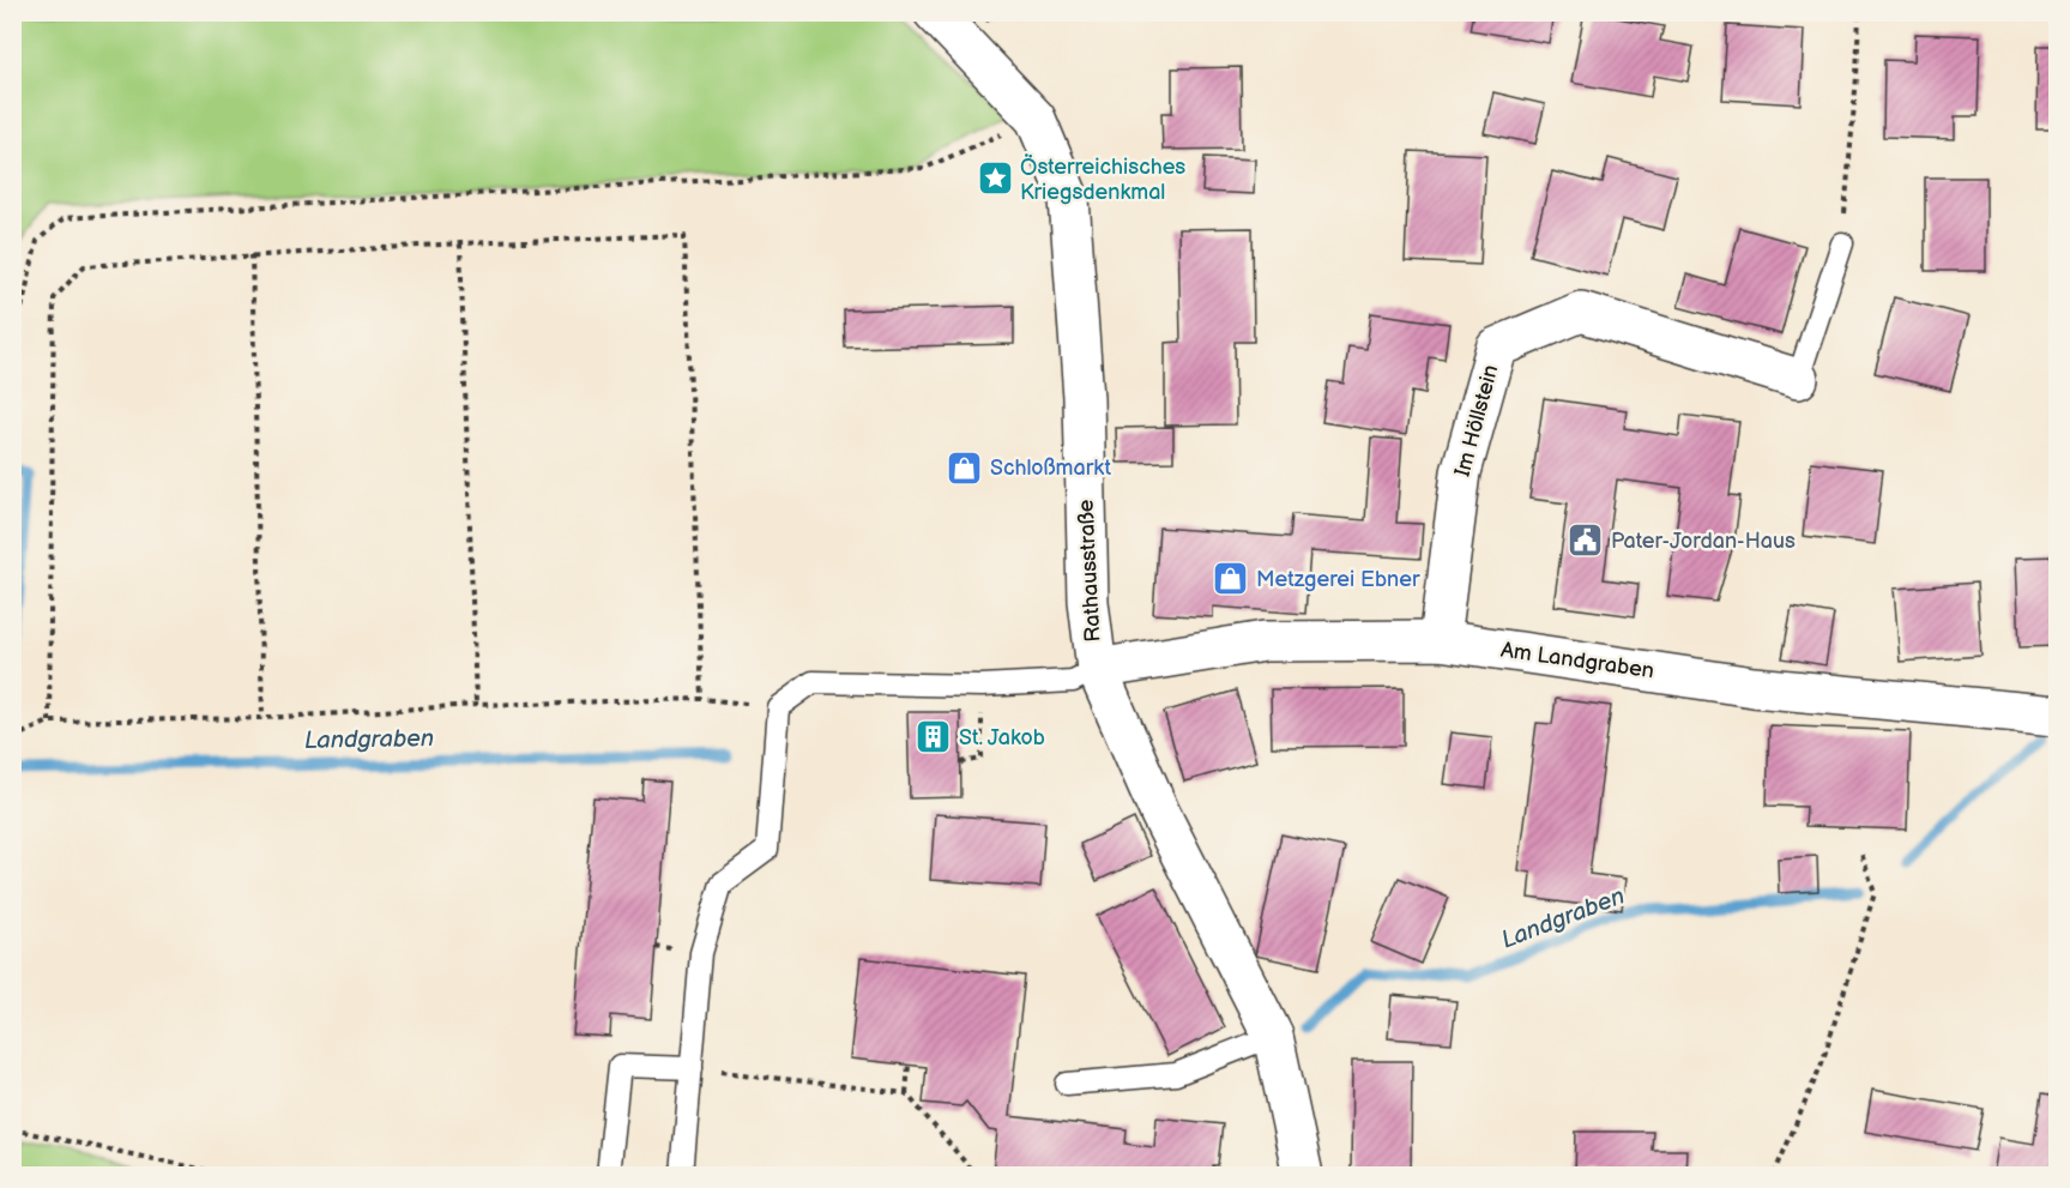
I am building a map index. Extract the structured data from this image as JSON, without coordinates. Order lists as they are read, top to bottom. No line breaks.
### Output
{"streets":{"street":["Im Höllstein","Rathausstraße","Am Landgraben"]},"crossings":[["Im Höllstein","Am Landgraben"],["Rathausstraße","Am Landgraben"]],"water":["Landgraben"],"places":{"place":["Österreichisches Kriegsdenkmal"],"shop":["Schloßmarkt","Metzgerei Ebner"],"public building":["Pater-Jordan-Haus"],"building":["St. Jakob"]}}
